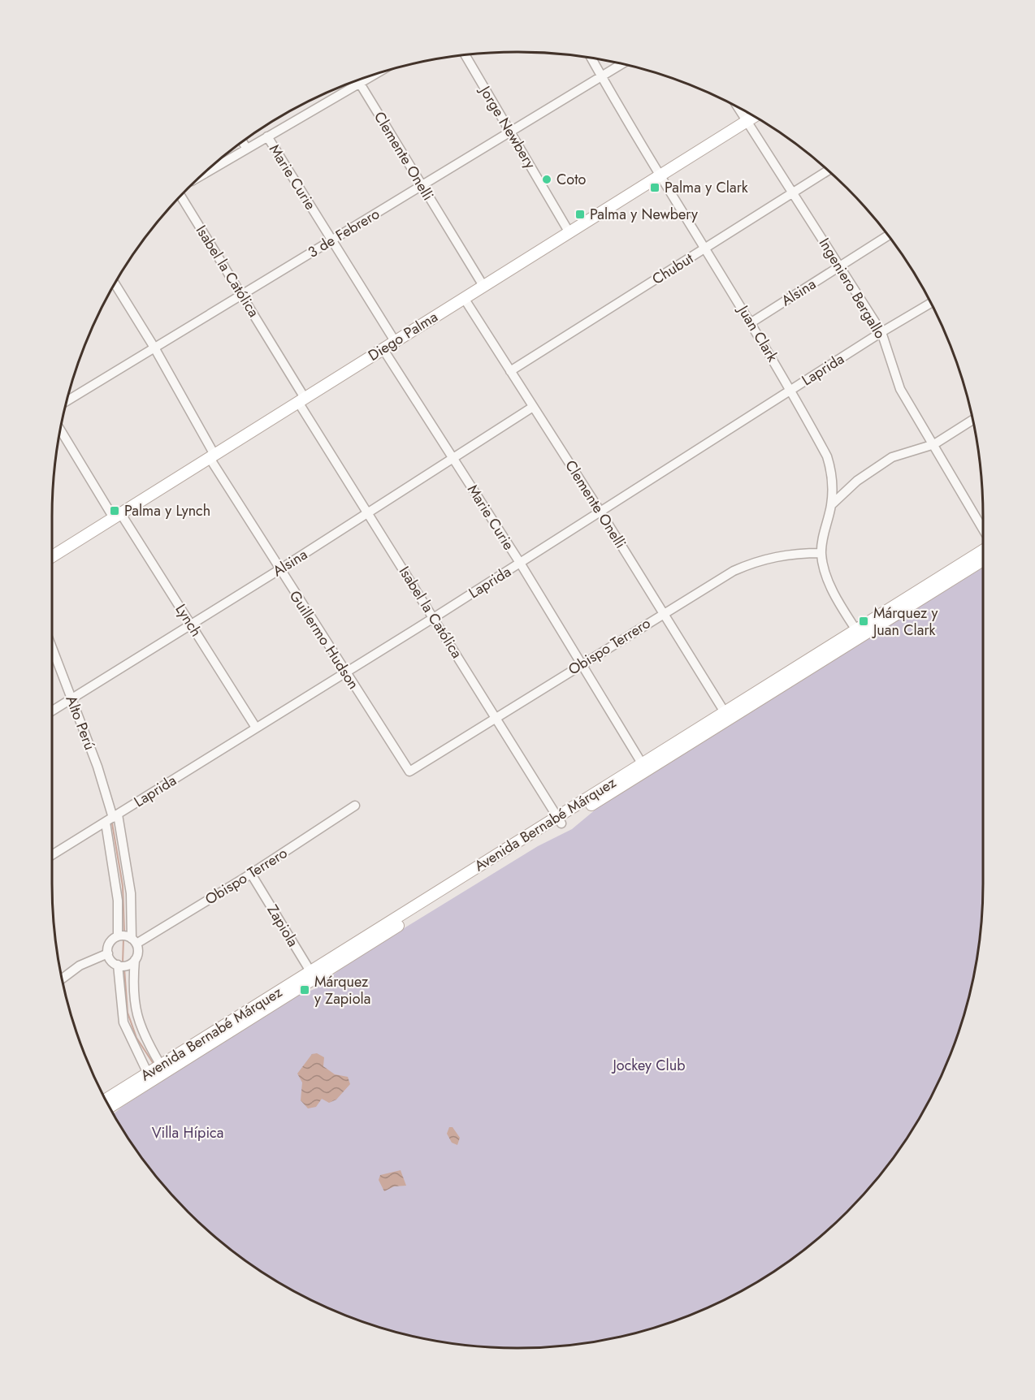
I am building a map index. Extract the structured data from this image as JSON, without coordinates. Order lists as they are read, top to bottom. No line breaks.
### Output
{"streets":{"main road":["Diego Palma","Avenida Bernabé Márquez"],"street":["Jorge Newbery","Clemente Onelli","Marie Curie","3 de Febrero","Chubut","Isabel la Católica","Ingeniero Bergallo","Alsina","Juan Clark","Laprida","Lynch","Guillermo Hudson","Obispo Terrero","Alto Perú","Zapiola"]},"crossings":[["Jorge Newbery","3 de Febrero"],["Jorge Newbery","Diego Palma"],["Clemente Onelli","3 de Febrero"],["Clemente Onelli","Chubut"],["Clemente Onelli","Alsina"],["Clemente Onelli","Diego Palma"],["Clemente Onelli","Laprida"],["Clemente Onelli","Obispo Terrero"],["Clemente Onelli","Avenida Bernabé Márquez"],["Marie Curie","3 de Febrero"],["Marie Curie","Alsina"],["Marie Curie","Diego Palma"],["Marie Curie","Laprida"],["Marie Curie","Obispo Terrero"],["Marie Curie","Avenida Bernabé Márquez"],["3 de Febrero","Isabel la Católica"],["3 de Febrero","Juan Clark"],["3 de Febrero","Guillermo Hudson"],["Chubut","Ingeniero Bergallo"],["Chubut","Juan Clark"],["Isabel la Católica","Alsina"],["Isabel la Católica","Diego Palma"],["Isabel la Católica","Laprida"],["Isabel la Católica","Obispo Terrero"],["Isabel la Católica","Avenida Bernabé Márquez"],["Ingeniero Bergallo","Alsina"],["Ingeniero Bergallo","Diego Palma"],["Ingeniero Bergallo","Laprida"],["Alsina","Juan Clark"],["Alsina","Lynch"],["Alsina","Guillermo Hudson"],["Alsina","Alto Perú"],["Juan Clark","Diego Palma"],["Juan Clark","Laprida"],["Juan Clark","Obispo Terrero"],["Juan Clark","Avenida Bernabé Márquez"],["Diego Palma","Lynch"],["Diego Palma","Guillermo Hudson"],["Laprida","Lynch"],["Laprida","Guillermo Hudson"],["Laprida","Alto Perú"],["Guillermo Hudson","Obispo Terrero"],["Obispo Terrero","Alto Perú"],["Obispo Terrero","Zapiola"],["Avenida Bernabé Márquez","Zapiola"]],"parks":["Jockey Club","Villa Hípica"],"places":{"other":["Coto"],"transit":["Palma y Clark","Palma y Newbery","Palma y Lynch","Márquez y Juan Clark","Márquez y Zapiola"]}}
